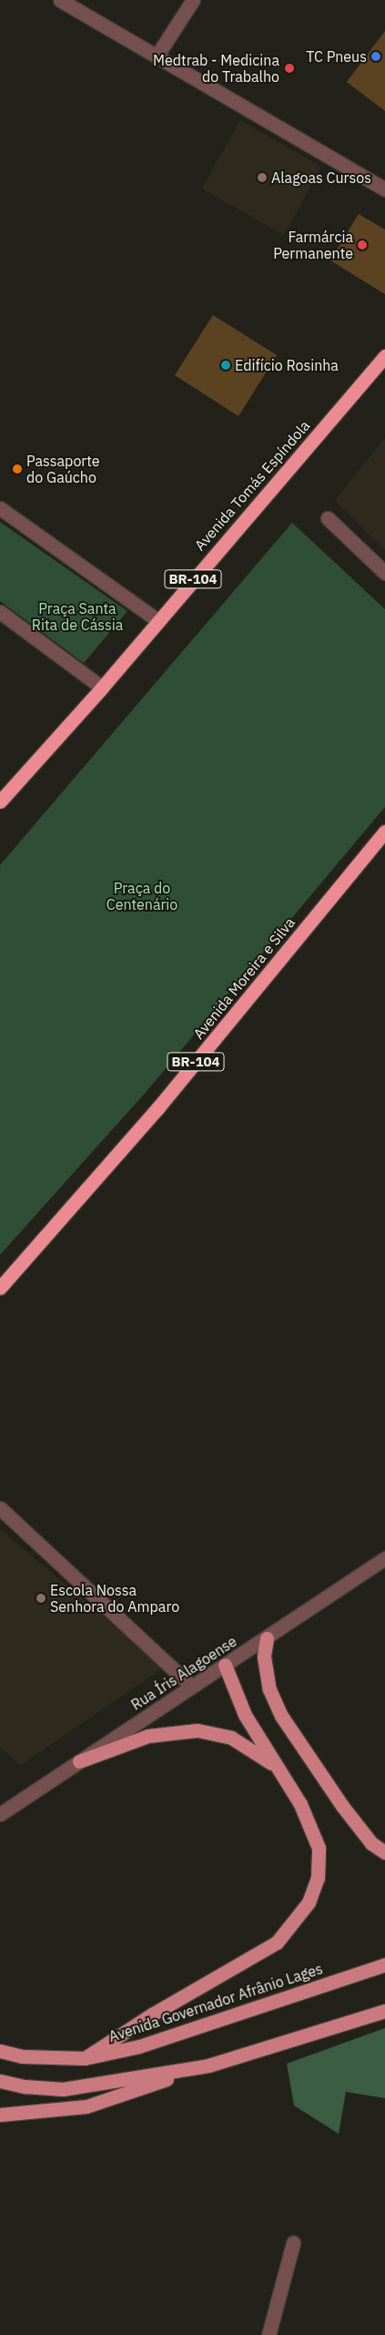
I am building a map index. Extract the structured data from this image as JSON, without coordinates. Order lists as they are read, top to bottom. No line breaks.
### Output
{"streets":{"highway":["Avenida Tomás Espíndola","BR-104","Avenida Moreira e Silva"],"main road":["Avenida Governador Afrânio Lages"],"street":["Rua Íris Alagoense"]},"parks":["Praça Santa Rita de Cássia","Praça do Centenário"],"places":["TC Pneus","Medtrab - Medicina do Trabalho","Alagoas Cursos","Farmárcia Permanente","Edifício Rosinha","Passaporte do Gaúcho","Escola Nossa Senhora do Amparo"]}
